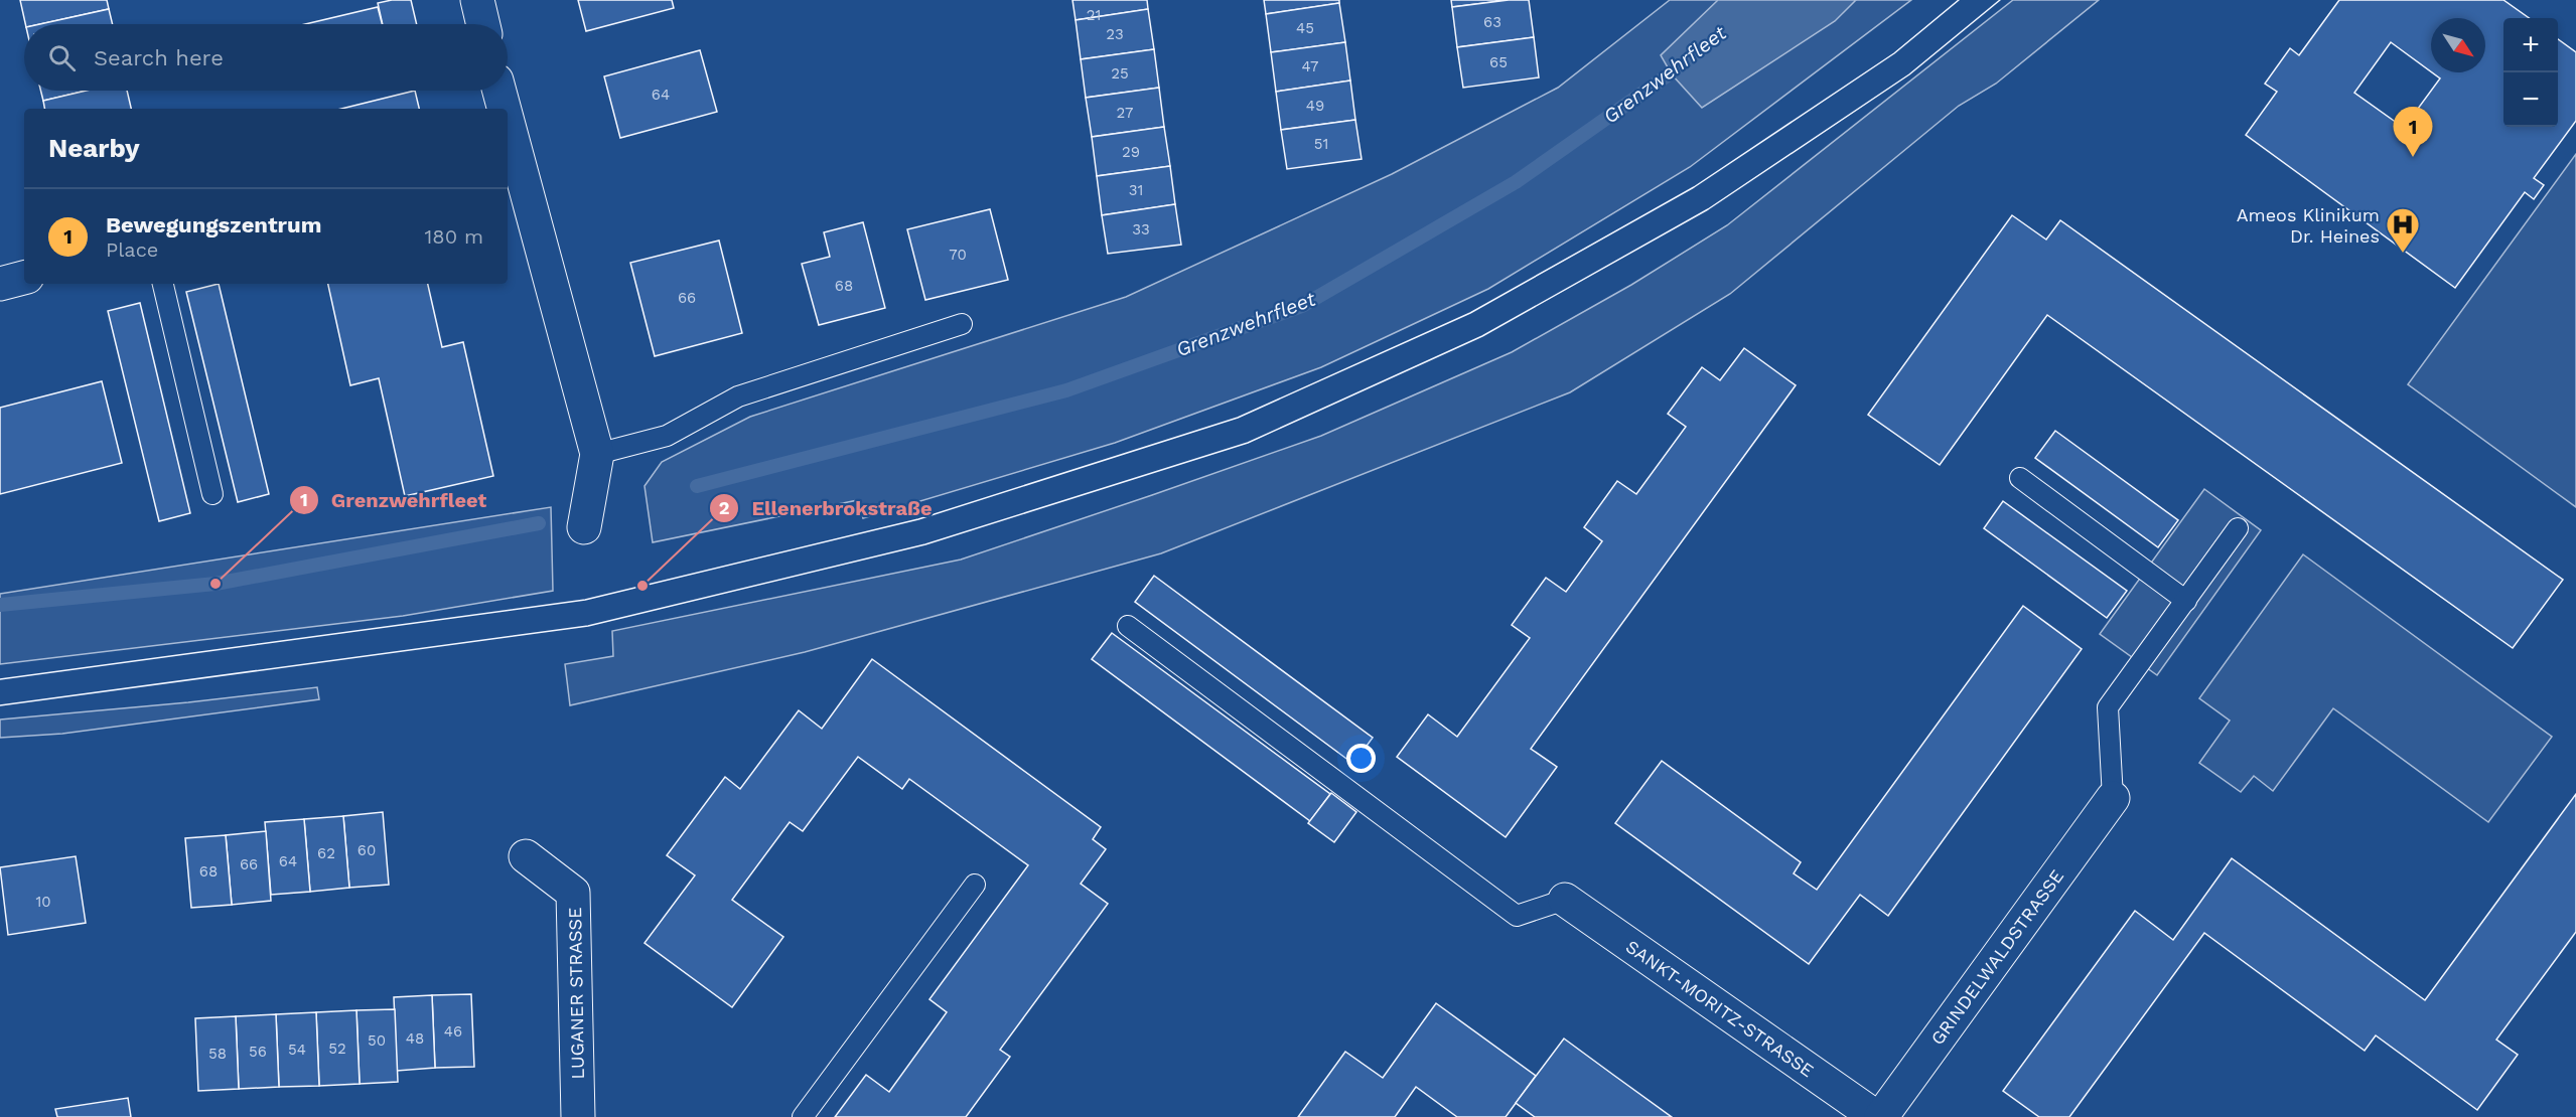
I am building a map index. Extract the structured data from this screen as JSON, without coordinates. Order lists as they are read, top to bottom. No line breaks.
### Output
{"streets":{"street":["GRINDELWALDSTRASSE","LUGANER STRASSE","SANKT-MORITZ-STRASSE"]},"water":["Grenzwehrfleet"],"places":{"hospital":["Ameos Klinikum Dr. Heines"],"other":["Grenzwehrfleet","Ellenerbrokstraße"]},"house_numbers":["21","63","45","23","65","47","25","64","49","27","51","29","31","33","70","68","66","60","62","64","66","68","10","46","48","50","52","54","56","58"],"north":"bottom right","page":{"map_buttons":["+","−"],"search":"Search here","pins":"1","heading":"Nearby","list":[{"mark":"1","name":"Bewegungszentrum","note":"Place","value":"180 m"}]}}
